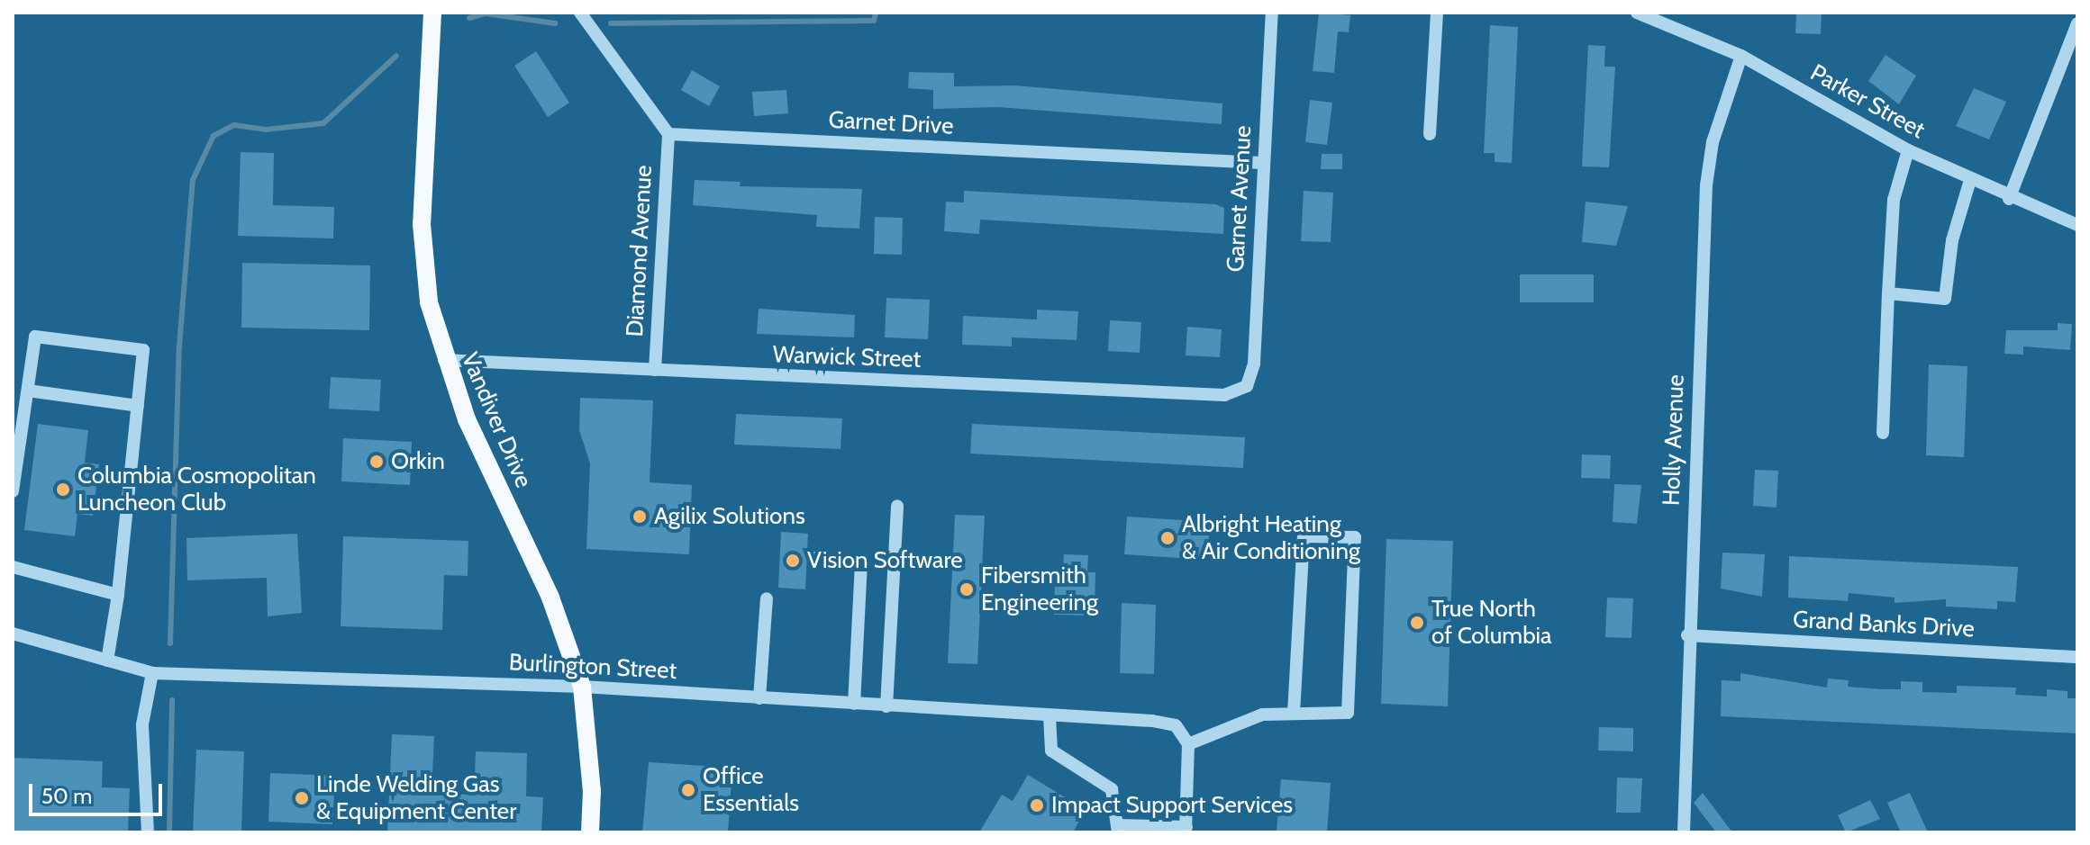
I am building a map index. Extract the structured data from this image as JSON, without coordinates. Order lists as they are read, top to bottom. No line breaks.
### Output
{"streets":{"main road":["Vandiver Drive"],"street":["Parker Street","Garnet Drive","Garnet Avenue","Diamond Avenue","Warwick Street","Holly Avenue","Grand Banks Drive","Burlington Street"]},"crossings":[["Parker Street","Holly Avenue"],["Garnet Drive","Garnet Avenue"],["Garnet Drive","Diamond Avenue"],["Garnet Avenue","Warwick Street"],["Diamond Avenue","Warwick Street"],["Warwick Street","Vandiver Drive"],["Vandiver Drive","Burlington Street"],["Holly Avenue","Grand Banks Drive"]],"places":["Orkin","Columbia Cosmopolitan Luncheon Club","Agilix Solutions","Albright Heating & Air Conditioning","Vision Software","Fibersmith Engineering","True North of Columbia","Office Essentials","Linde Welding Gas & Equipment Center","Impact Support Services"],"scale_bar":"50 m"}
